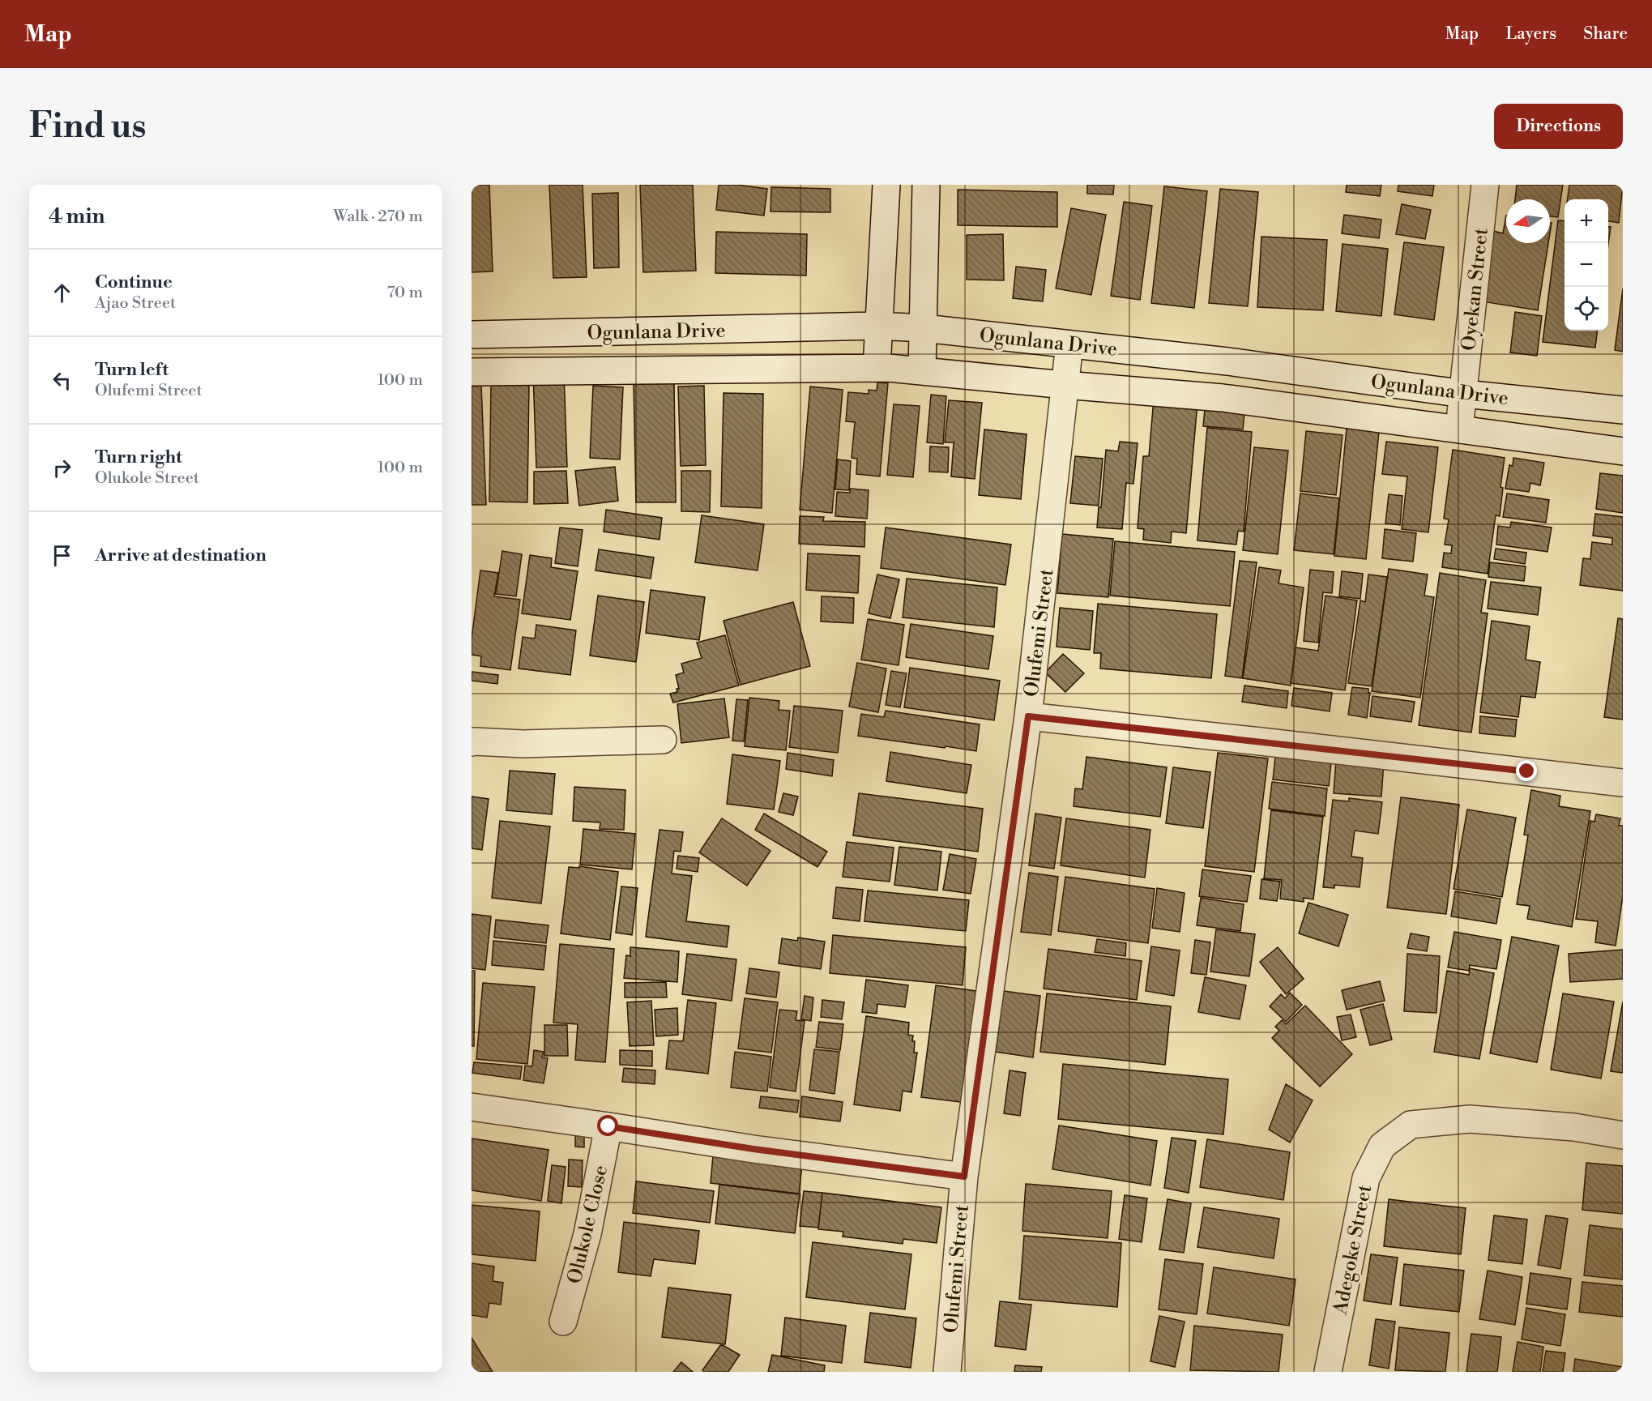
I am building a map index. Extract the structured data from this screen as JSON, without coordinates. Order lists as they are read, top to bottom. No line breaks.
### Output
{"streets":{"street":["Oyekan Street","Ogunlana Drive","Olufemi Street","Olukole Close","Adegoke Street"]},"crossings":[["Oyekan Street","Ogunlana Drive"],["Ogunlana Drive","Olufemi Street"]],"north":"left","page":{"header":"Map","nav":["Map","Layers","Share"],"buttons":"Directions","title":"Find us","heading":["4 min","Walk · 270 m"],"map_buttons":["+","−"],"list":[["Continue","Ajao Street","70 m"],["Turn left","Olufemi Street","100 m"],["Turn right","Olukole Street","100 m"],"Arrive at destination"]}}
